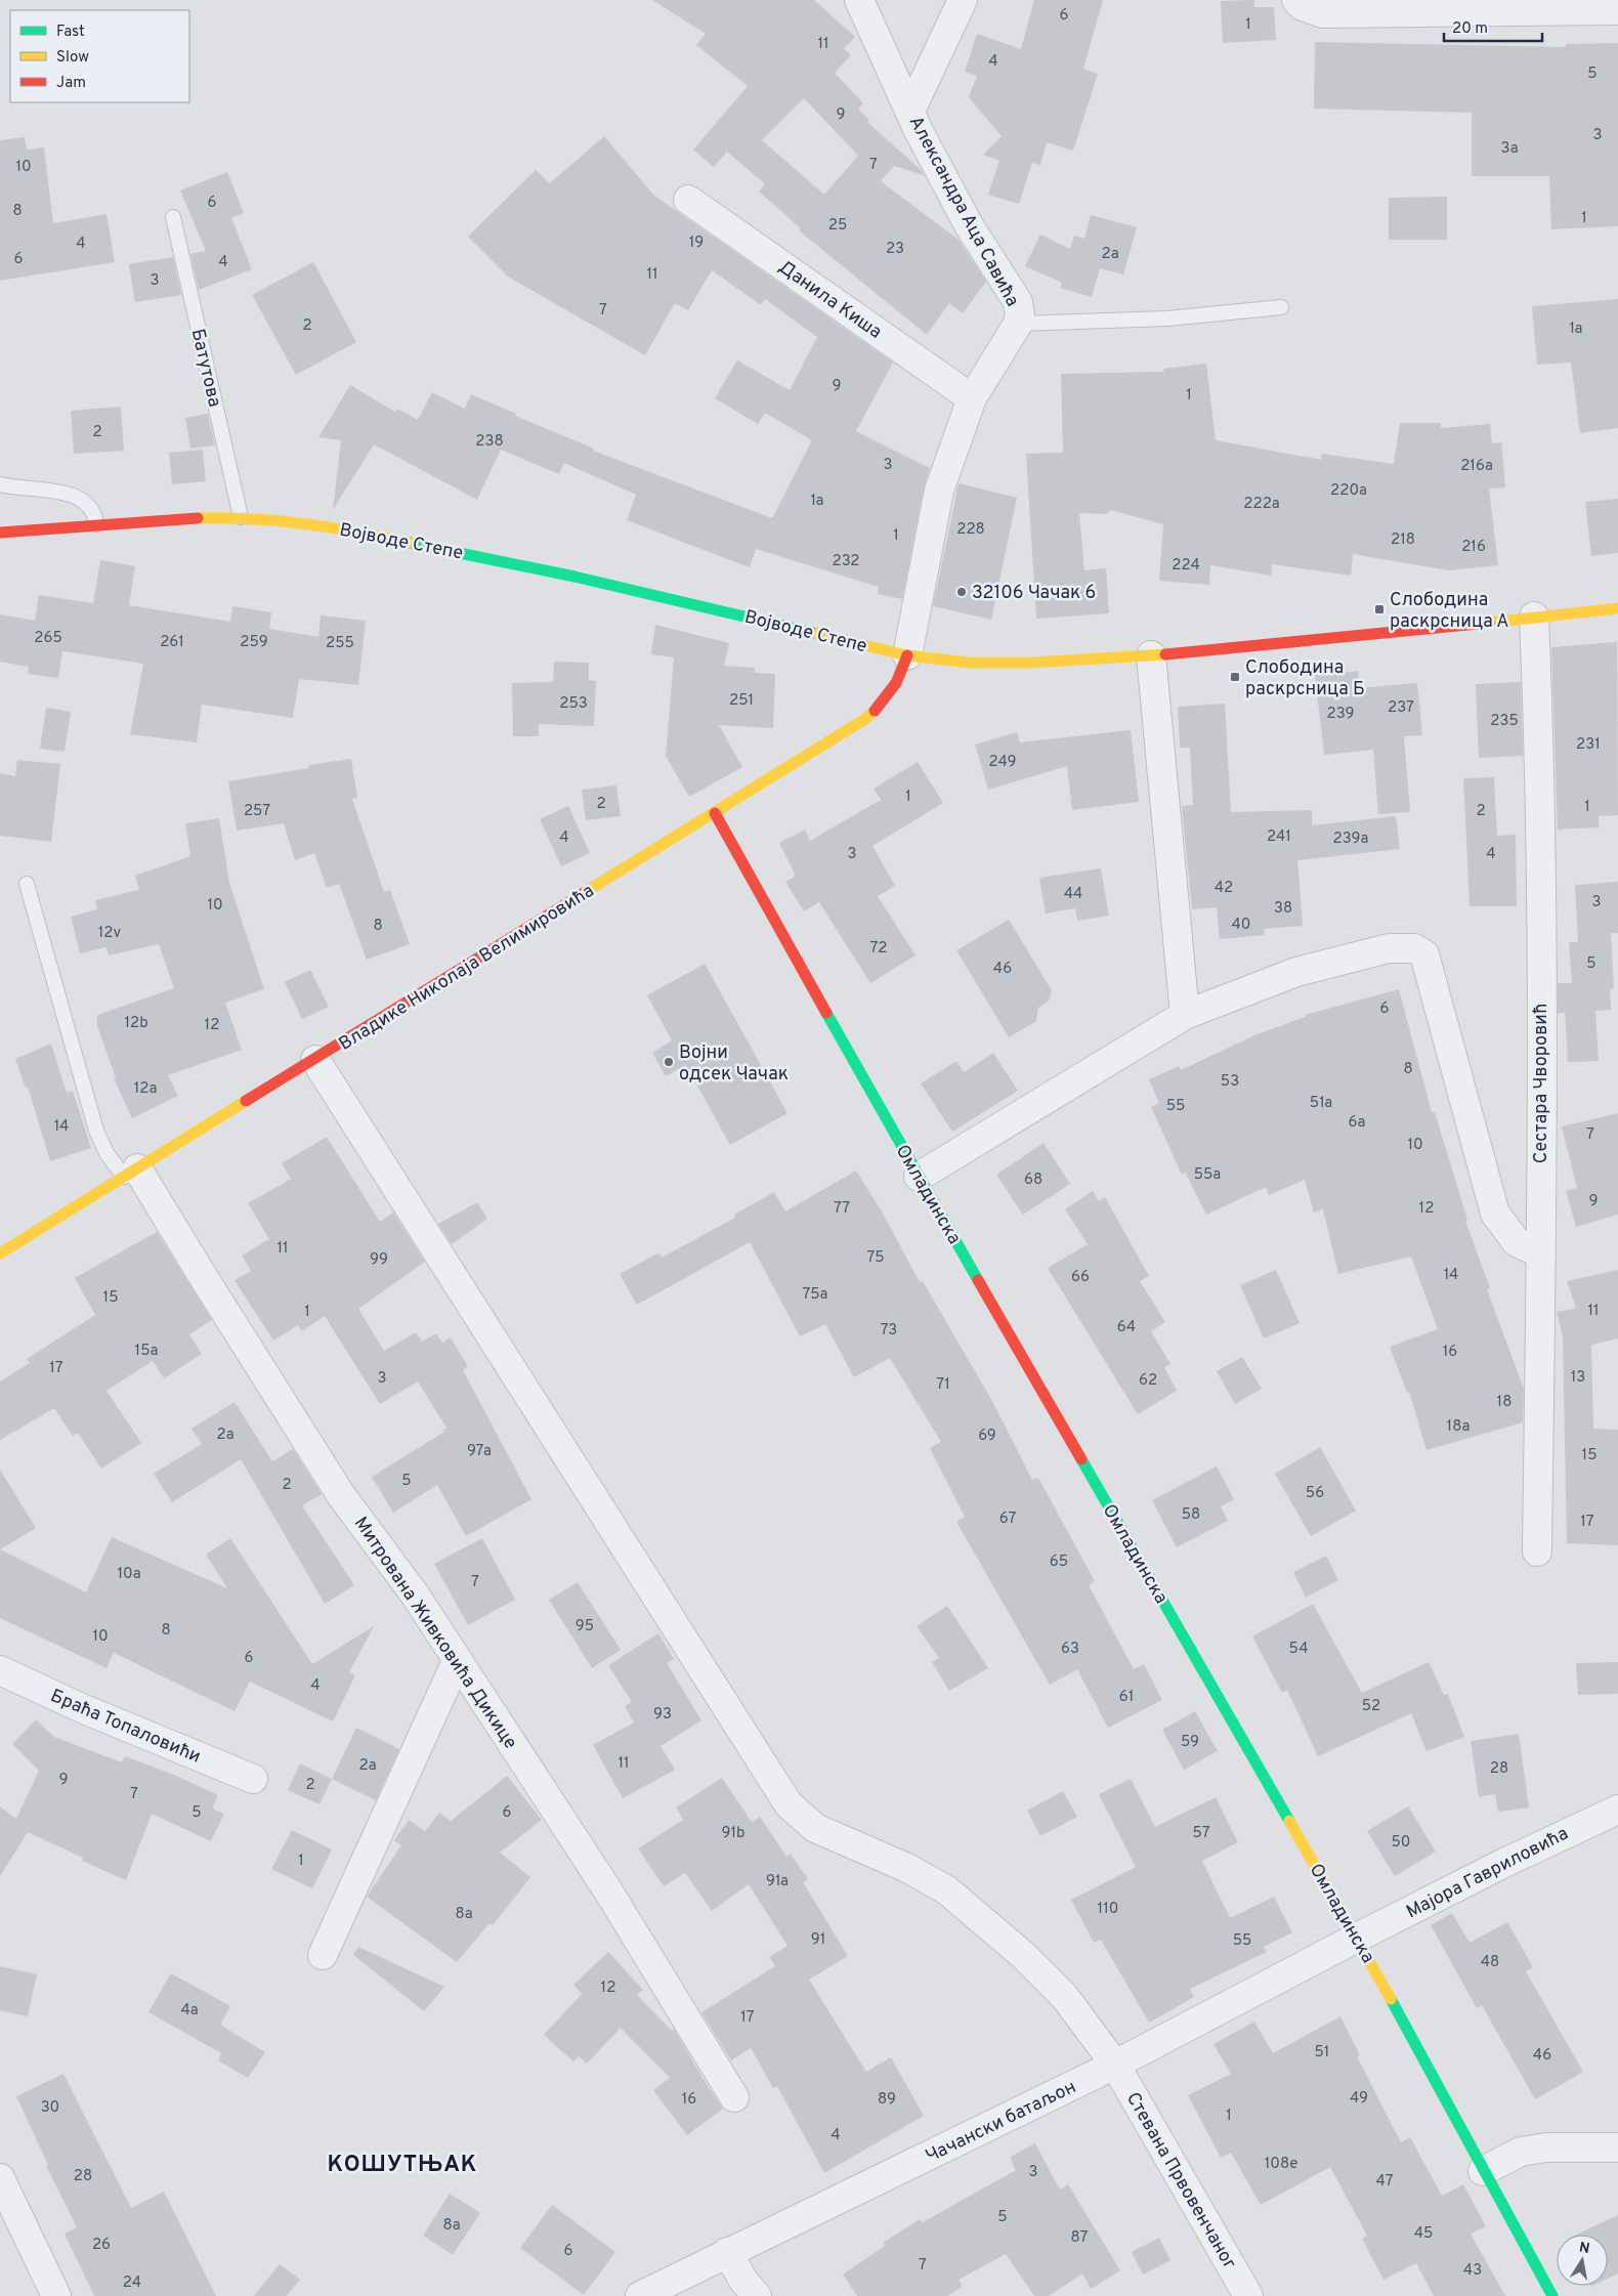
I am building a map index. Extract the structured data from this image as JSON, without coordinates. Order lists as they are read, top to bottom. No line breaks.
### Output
{"streets":{"street":["Александра Аца Савића","Данила Киша","Војводе Степе","Владике Николаја Велимировића","Сестара Чворовић","Омладинска","Митрована Живковића Дикице","Браћа Топаловићи","Мајора Гавриловића","Чачански батаљон","Стевана Првовенчаног"],"lane":["Батутова"]},"crossings":[["Батутова","Војводе Степе"],["Војводе Степе","Владике Николаја Велимировића"],["Војводе Степе","Сестара Чворовић"],["Владике Николаја Велимировића","Омладинска"],["Владике Николаја Велимировића","Митрована Живковића Дикице"],["Владике Николаја Велимировића","Стевана Првовенчаног"],["Омладинска","Мајора Гавриловића"],["Омладинска","Чачански батаљон"],["Мајора Гавриловића","Чачански батаљон"],["Чачански батаљон","Стевана Првовенчаног"]],"districts":["КОШУТЊАК"],"places":{"other":["32106 Чачак 6","Војни одсек Чачак"],"transit":["Слободина раскрсница А","Слободина раскрсница Б"]},"house_numbers":["6","1","11","4","5","9","3","3a","7","10","6","8","1","25","19","4","23","2a","6","4","11","3","7","2","1a","9","1","2","238","3","216a","220a","1a","222a","228","1","218","216","232","224","265","261","259","255","251","253","237","239","235","231","249","1","2","1","257","2","241","4","239a","3","4","42","44","3","10","38","40","8","12v","72","5","46","6","12b","12","8","53","12a","51a","55","6a","14","7","10","55a","68","9","77","12","11","75","99","14","66","75a","15","11","1","64","73","15a","16","17","13","3","62","71","18","18a","2a","69","97a","15","5","2","56","58","67","17","65","10a","7","95","8","10","63","54","6","4","61","52","93","59","11","2a","28","9","2","7","5","6","91b","57","50","1","91a","110","8a","91","55","48","12","4a","17","51","46","49","16","89","30","1","4","108e","3","28","47","5","8a","45","87","26","6","7","43","24"],"legend":["Fast","Slow","Jam"],"scale_bar":"20 m","north":"top"}
